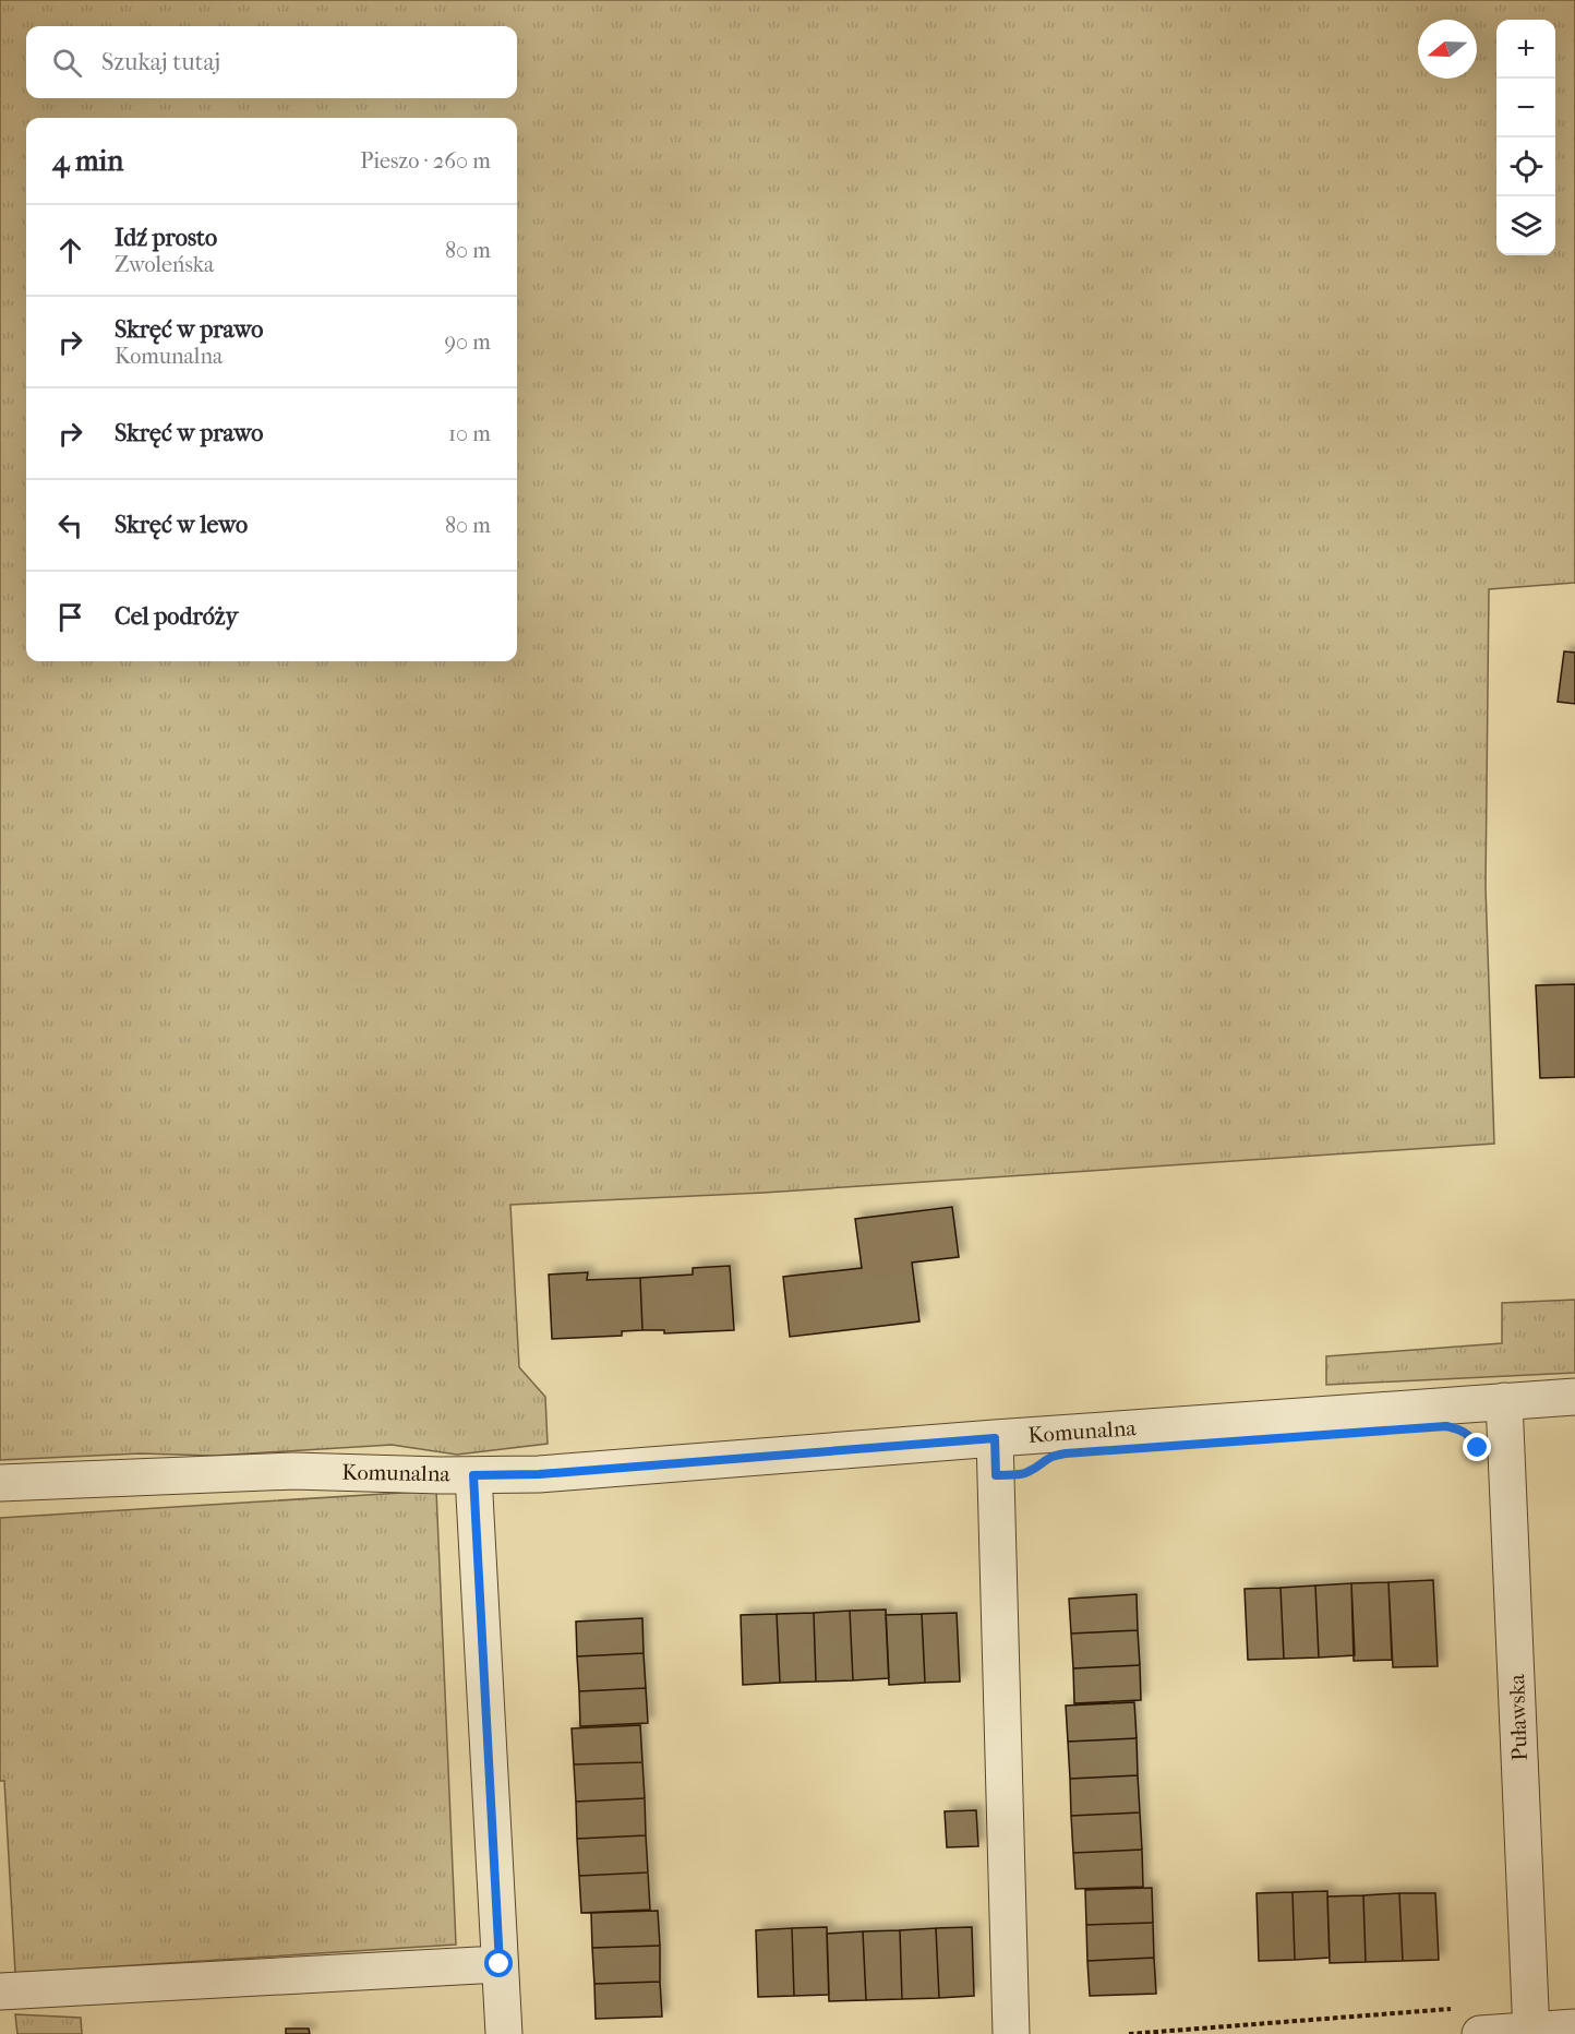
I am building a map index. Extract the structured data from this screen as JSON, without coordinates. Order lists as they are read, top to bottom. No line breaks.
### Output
{"streets":{"street":["Komunalna","Puławska"]},"crossings":[["Komunalna","Puławska"]],"north":"left","page":{"map_buttons":["+","−"],"search":"Szukaj tutaj","heading":["4 min","Pieszo · 260 m"],"list":[["Idź prosto","Zwoleńska","80 m"],["Skręć w prawo","Komunalna","90 m"],["Skręć w prawo","10 m"],["Skręć w lewo","80 m"],"Cel podróży"]}}
